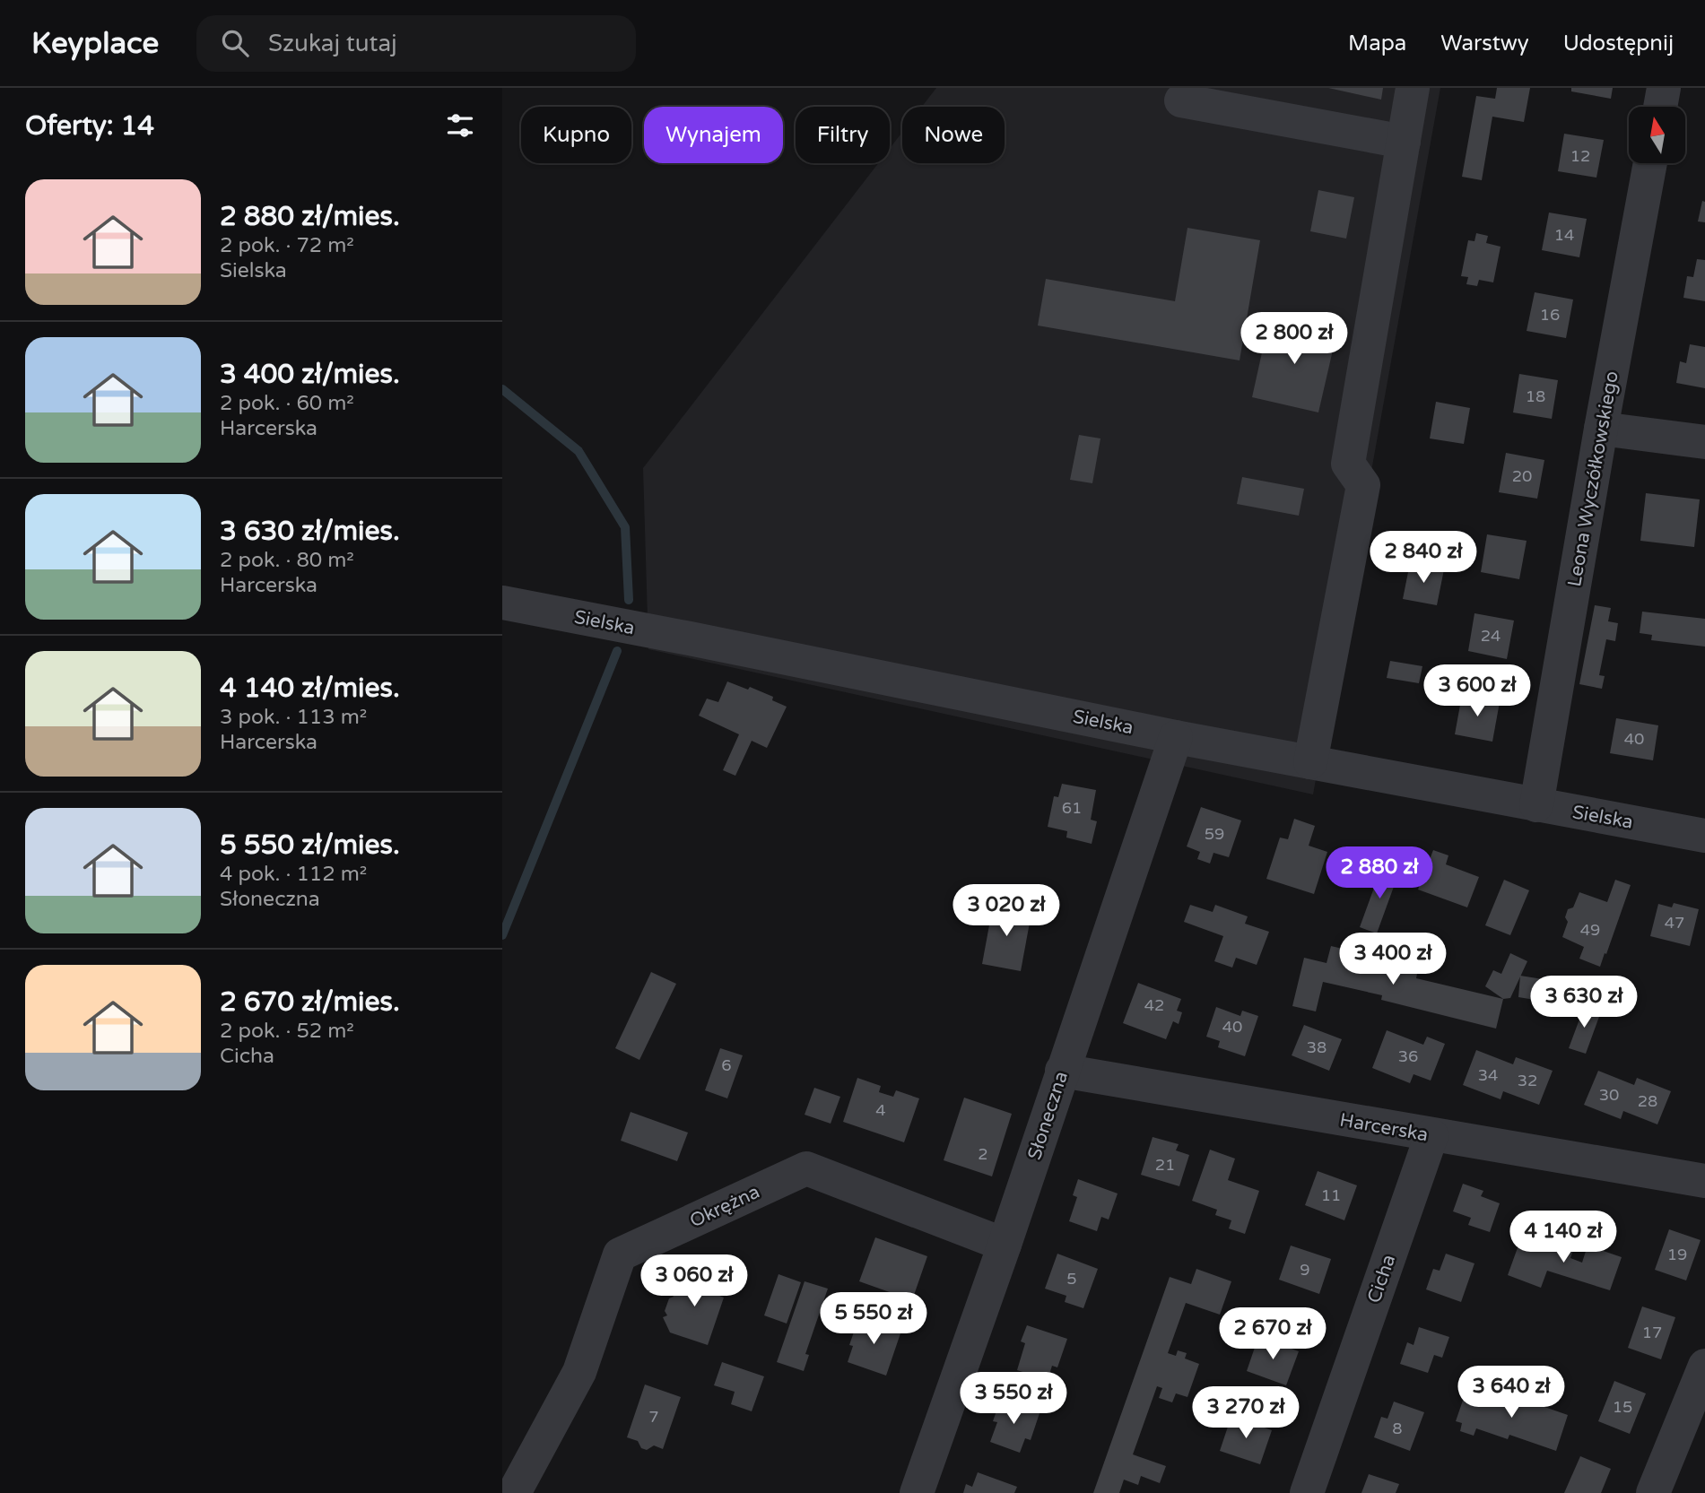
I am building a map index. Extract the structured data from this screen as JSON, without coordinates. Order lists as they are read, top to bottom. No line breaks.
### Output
{"streets":{"street":["Leona Wyczółkowskiego","Sielska","Słoneczna","Harcerska","Okrężna","Cicha"]},"crossings":[["Leona Wyczółkowskiego","Sielska"],["Sielska","Słoneczna"],["Słoneczna","Harcerska"],["Słoneczna","Okrężna"],["Harcerska","Cicha"]],"house_numbers":["12","14","16","18","20","24","40","61","59","47","49","42","40","38","36","6","34","32","30","28","4","2","21","11","19","9","5","17","15","7","8"],"north":"top","page":{"header":"Keyplace","search":"Szukaj tutaj","nav":["Mapa","Warstwy","Udostępnij"],"heading":"Oferty: 14","chip":["Kupno","Wynajem","Filtry","Nowe"],"list":[{"name":"2 880 zł/mies.","note":"2 pok. · 72 m² · Sielska"},{"name":"3 400 zł/mies.","note":"2 pok. · 60 m² · Harcerska"},{"name":"3 630 zł/mies.","note":"2 pok. · 80 m² · Harcerska"},{"name":"4 140 zł/mies.","note":"3 pok. · 113 m² · Harcerska"},{"name":"5 550 zł/mies.","note":"4 pok. · 112 m² · Słoneczna"},{"name":"2 670 zł/mies.","note":"2 pok. · 52 m² · Cicha"}],"price":["2 800 zł","2 840 zł","3 600 zł","2 880 zł","3 020 zł","3 400 zł","3 630 zł","4 140 zł","3 060 zł","5 550 zł","2 670 zł","3 640 zł","3 550 zł","3 270 zł"]}}
